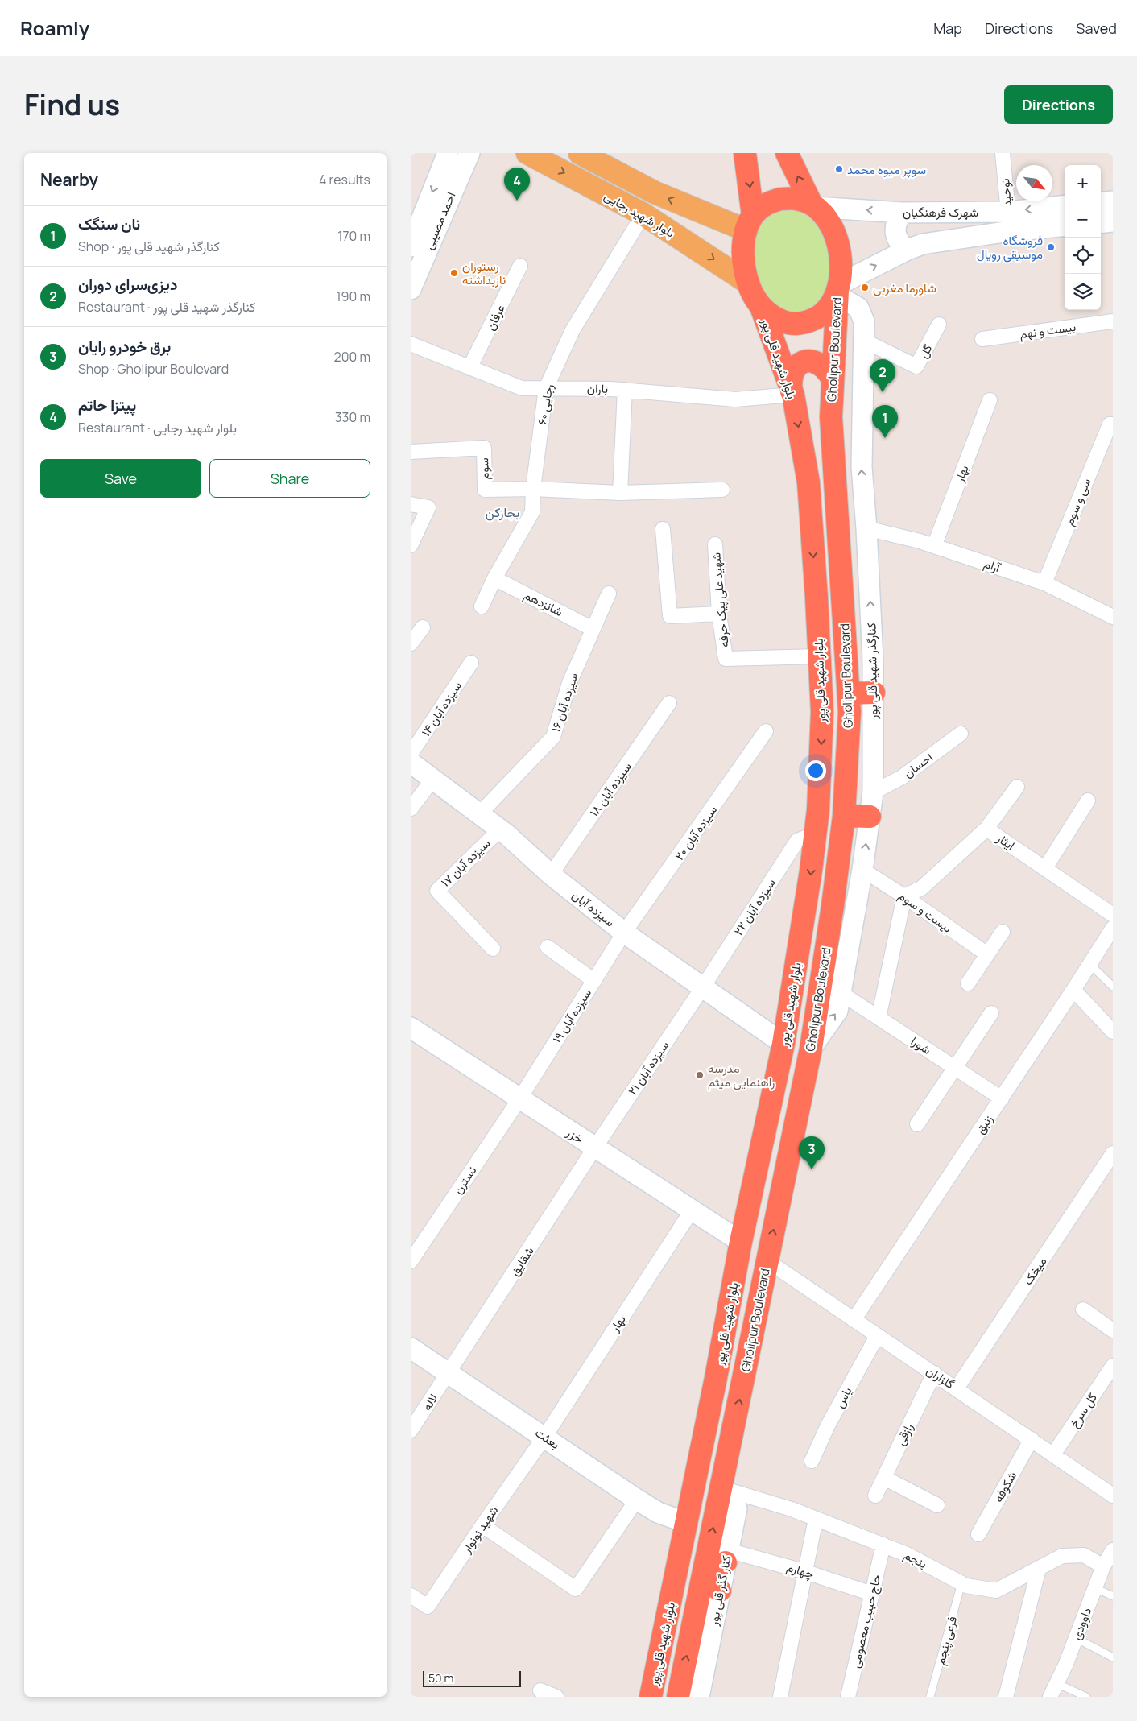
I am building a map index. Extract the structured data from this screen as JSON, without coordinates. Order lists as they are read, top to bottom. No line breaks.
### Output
{"streets":{"highway":["Gholipur Boulevard","بلوار شهید قلی پور"],"main road":["بلوار شهید رجایی"],"street":["توحید","شهرک فرهنگیان","احمد مصیبی","عرفان","بیست و نهم","گل","باران","رجایی ۶۰","سوم","بهار","سی و سوم","آرام","شهید علی پیک حرفه","شانزدهم","کنارگذر شهید قلی پور","سیزده آبان ۱۶","سیزده آبان ۱۴","احسان","سیزده آبان ۱۸","سیزده آبان ۲۰","ایثار","سیزده آبان ۱۷","سیزده آبان ۲۲","سیزده آبان","بیست و سوم","سیزده آبان ۱۹","شورا","سیزده آبان ۲۱","زنبق","خزر","نسترن","شقایق","میخک","گلزاران","یاس","لاله","گل سرخ","رازقی","بعثت","شکوفه","شهید نونوار","پنجم","چهارم","کنار گذر قلی پور","حاج حبیب معصومی","داوودی"],"lane":["فرعی پنجم"]},"crossings":[["توحید","شهرک فرهنگیان"],["شهرک فرهنگیان","بلوار شهید رجایی"],["شهرک فرهنگیان","Gholipur Boulevard"],["شهرک فرهنگیان","بلوار شهید قلی پور"],["شهرک فرهنگیان","کنارگذر شهید قلی پور"],["بلوار شهید رجایی","Gholipur Boulevard"],["بلوار شهید رجایی","بلوار شهید قلی پور"],["بلوار شهید رجایی","رجایی ۶۰"],["بلوار شهید رجایی","کنارگذر شهید قلی پور"],["عرفان","باران"],["Gholipur Boulevard","بلوار شهید قلی پور"],["Gholipur Boulevard","کنارگذر شهید قلی پور"],["Gholipur Boulevard","گلزاران"],["Gholipur Boulevard","پنجم"],["Gholipur Boulevard","کنار گذر قلی پور"],["گل","کنارگذر شهید قلی پور"],["بلوار شهید قلی پور","باران"],["بلوار شهید قلی پور","شهید علی پیک حرفه"],["بلوار شهید قلی پور","کنارگذر شهید قلی پور"],["بلوار شهید قلی پور","سیزده آبان ۲۲"],["بلوار شهید قلی پور","سیزده آبان"],["بلوار شهید قلی پور","خزر"],["بلوار شهید قلی پور","بعثت"],["باران","رجایی ۶۰"],["رجایی ۶۰","سوم"],["رجایی ۶۰","شانزدهم"],["بهار","آرام"],["بهار","خزر"],["بهار","بعثت"],["بهار","شهید نونوار"],["سی و سوم","آرام"],["آرام","کنارگذر شهید قلی پور"],["شانزدهم","سیزده آبان ۱۶"],["کنارگذر شهید قلی پور","احسان"],["کنارگذر شهید قلی پور","بیست و سوم"],["کنارگذر شهید قلی پور","شورا"],["سیزده آبان ۱۶","سیزده آبان"],["سیزده آبان ۱۸","سیزده آبان"],["سیزده آبان ۲۰","سیزده آبان"],["سیزده آبان ۲۰","سیزده آبان ۱۹"],["ایثار","بیست و سوم"],["سیزده آبان ۱۷","سیزده آبان"],["سیزده آبان ۲۲","سیزده آبان"],["سیزده آبان ۲۲","سیزده آبان ۲۱"],["سیزده آبان","سیزده آبان ۱۹"],["سیزده آبان","سیزده آبان ۲۱"],["سیزده آبان ۱۹","خزر"],["سیزده آبان ۱۹","نسترن"],["شورا","زنبق"],["سیزده آبان ۲۱","خزر"],["سیزده آبان ۲۱","شقایق"],["زنبق","گلزاران"],["خزر","نسترن"],["خزر","شقایق"],["شقایق","لاله"],["شقایق","بعثت"],["میخک","گلزاران"],["گلزاران","یاس"],["گلزاران","گل سرخ"],["گلزاران","رازقی"],["گلزاران","شکوفه"],["لاله","بعثت"],["بعثت","شهید نونوار"],["پنجم","کنار گذر قلی پور"],["پنجم","حاج حبیب معصومی"],["پنجم","داوودی"],["پنجم","فرعی پنجم"],["چهارم","کنار گذر قلی پور"],["چهارم","حاج حبیب معصومی"]],"one_way":["Gholipur Boulevard","بلوار شهید قلی پور","کنارگذر شهید قلی پور"],"districts":["بجارکن"],"places":["سوپر میوه محمد","فروشگاه موسیقی رویال","رستوران نازبداشته","شاورما مغربی","مدرسه راهنمایی میثم"],"scale_bar":"50 m","north":"bottom right","page":{"header":"Roamly","nav":["Map","Directions","Saved"],"title":"Find us","buttons":["Directions",["Save","Share"]],"heading":["Nearby","4 results"],"map_buttons":["+","−"],"pins":["4","2","1","3"],"list":[{"mark":"1","name":"نان سنگک","note":"Shop · کنارگذر شهید قلی پور","value":"170 m"},{"mark":"2","name":"دیزی‌سرای دوران","note":"Restaurant · کنارگذر شهید قلی پور","value":"190 m"},{"mark":"3","name":"برق خودرو رایان","note":"Shop · Gholipur Boulevard","value":"200 m"},{"mark":"4","name":"پیتزا حاتم","note":"Restaurant · بلوار شهید رجایی","value":"330 m"}],"scale":"50 m"}}
